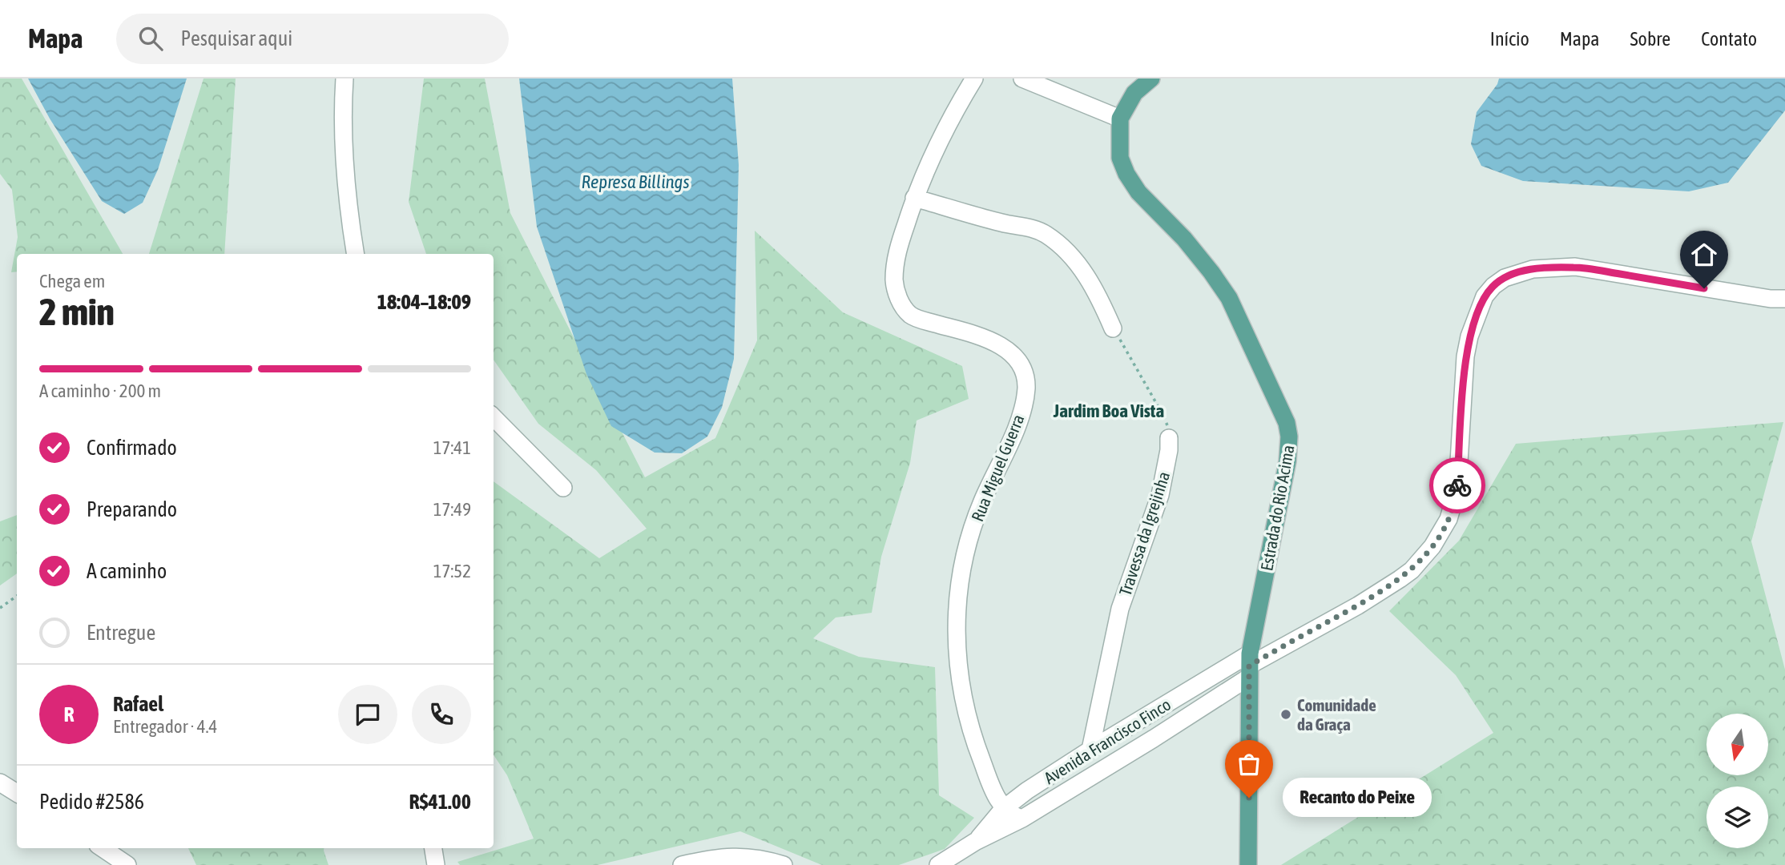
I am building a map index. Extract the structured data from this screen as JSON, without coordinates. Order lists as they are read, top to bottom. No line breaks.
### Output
{"streets":{"main road":["Estrada do Rio Acima"],"street":["Rua Miguel Guerra","Travessa da Igrejinha","Avenida Francisco Finco"]},"crossings":[["Rua Miguel Guerra","Avenida Francisco Finco"],["Estrada do Rio Acima","Avenida Francisco Finco"],["Travessa da Igrejinha","Avenida Francisco Finco"]],"districts":["Jardim Boa Vista"],"water":["Represa Billings"],"places":["Comunidade da Graça","Recanto do Peixe"],"north":"bottom","page":{"header":"Mapa","search":"Pesquisar aqui","nav":["Início","Mapa","Sobre","Contato"],"heading":["2 min","Chega em","18:04–18:09"],"panel":["Rafael","Entregador · 4.4","Pedido #2586","R$41.00"],"bar":"A caminho · 200 m","list":[["Confirmado","17:41"],["Preparando","17:49"],["A caminho","17:52"],"Entregue"],"round":"R","bubble":"Recanto do Peixe"}}
